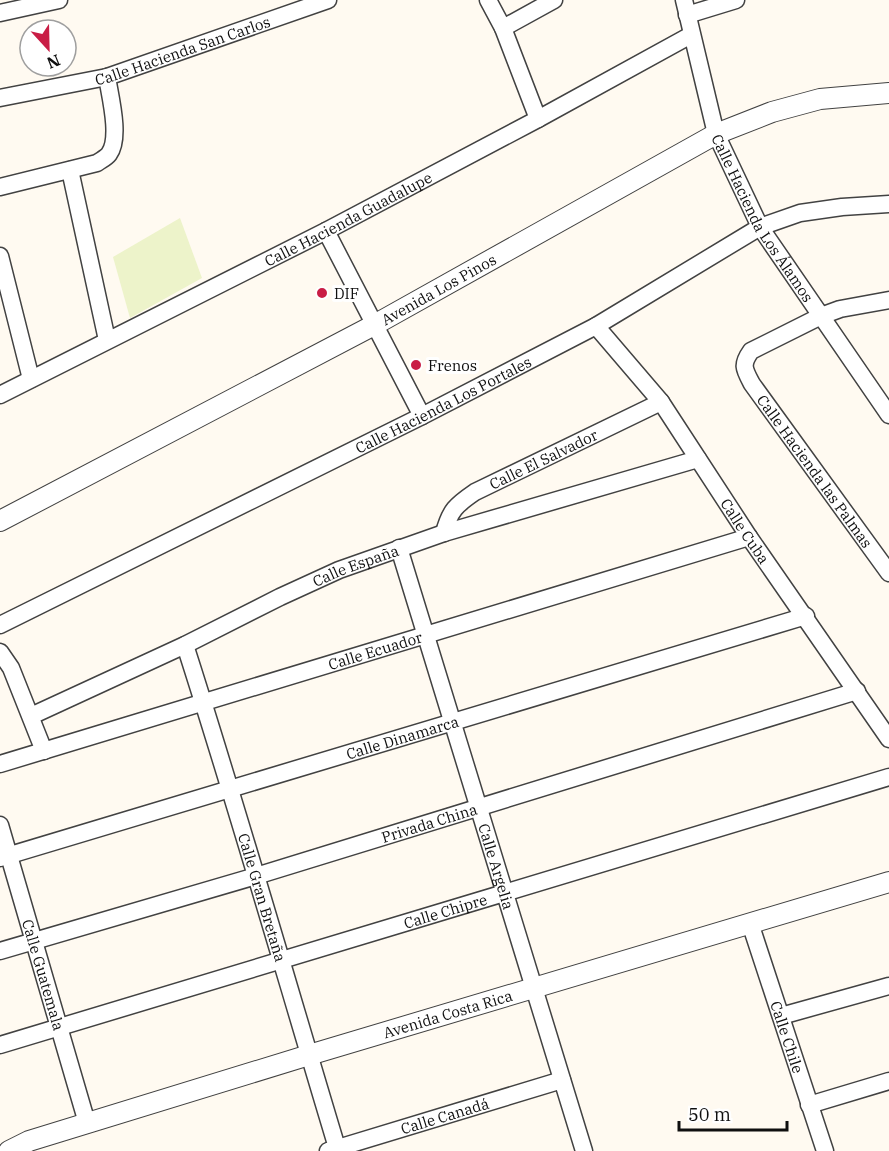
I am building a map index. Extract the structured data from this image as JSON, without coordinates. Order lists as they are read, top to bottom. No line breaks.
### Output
{"streets":{"street":["Calle Hacienda San Carlos","Calle Hacienda Los Álamos","Calle Hacienda Guadalupe","Avenida Los Pinos","Calle Hacienda Los Portales","Calle El Salvador","Calle Hacienda las Palmas","Calle Cuba","Calle España","Calle Ecuador","Calle Dinamarca","Privada China","Calle Argelia","Calle Gran Bretaña","Calle Chipre","Calle Guatemala","Avenida Costa Rica","Calle Chile","Calle Canadá"]},"crossings":[["Calle Hacienda Los Álamos","Calle Hacienda Guadalupe"],["Calle Hacienda Los Álamos","Avenida Los Pinos"],["Calle Hacienda Los Álamos","Calle Hacienda Los Portales"],["Calle Hacienda Los Álamos","Calle Hacienda las Palmas"],["Calle Hacienda Los Portales","Calle Cuba"],["Calle El Salvador","Calle Cuba"],["Calle El Salvador","Calle España"],["Calle Cuba","Calle España"],["Calle Cuba","Calle Ecuador"],["Calle Cuba","Calle Dinamarca"],["Calle Cuba","Privada China"],["Calle España","Calle Argelia"],["Calle España","Calle Gran Bretaña"],["Calle Ecuador","Calle Argelia"],["Calle Ecuador","Calle Gran Bretaña"],["Calle Dinamarca","Calle Argelia"],["Calle Dinamarca","Calle Gran Bretaña"],["Calle Dinamarca","Calle Guatemala"],["Privada China","Calle Argelia"],["Privada China","Calle Gran Bretaña"],["Privada China","Calle Guatemala"],["Calle Argelia","Calle Chipre"],["Calle Argelia","Avenida Costa Rica"],["Calle Argelia","Calle Canadá"],["Calle Gran Bretaña","Calle Chipre"],["Calle Gran Bretaña","Avenida Costa Rica"],["Calle Gran Bretaña","Calle Canadá"],["Calle Chipre","Calle Guatemala"],["Calle Guatemala","Avenida Costa Rica"],["Avenida Costa Rica","Calle Chile"]],"places":["DIF","Frenos"],"scale_bar":"50 m","north":"bottom"}
